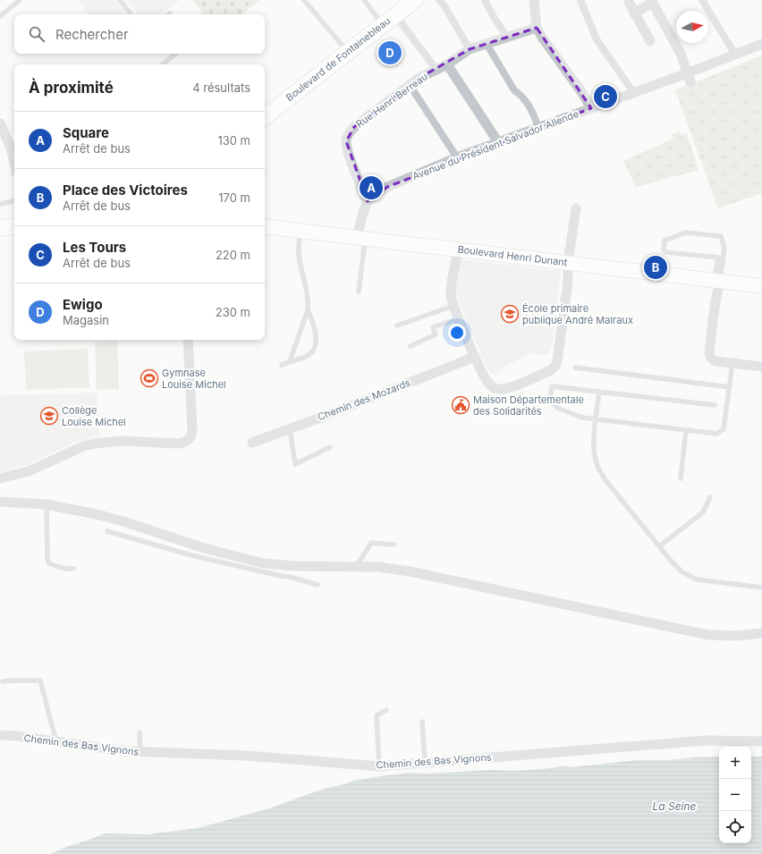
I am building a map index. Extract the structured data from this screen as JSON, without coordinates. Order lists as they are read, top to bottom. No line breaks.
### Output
{"streets":{"main road":["Boulevard de Fontainebleau","Boulevard Henri Dunant"],"street":["Rue Henri Berreau","Avenue du Président Salvador Allende","Chemin des Mozards","Chemin des Bas Vignons"]},"crossings":[["Rue Henri Berreau","Avenue du Président Salvador Allende"]],"water":["La Seine"],"places":{"school or university":["École primaire publique André Malraux","Collège Louise Michel"],"sports":["Gymnase Louise Michel"],"public building":["Maison Départementale des Solidarités"]},"north":"right","page":{"search":"Rechercher","pins":["D","C","A","B"],"heading":["À proximité","4 résultats"],"list":[{"mark":"A","name":"Square","note":"Arrêt de bus","value":"130 m"},{"mark":"B","name":"Place des Victoires","note":"Arrêt de bus","value":"170 m"},{"mark":"C","name":"Les Tours","note":"Arrêt de bus","value":"220 m"},{"mark":"D","name":"Ewigo","note":"Magasin","value":"230 m"}],"map_buttons":["+","−"]}}
